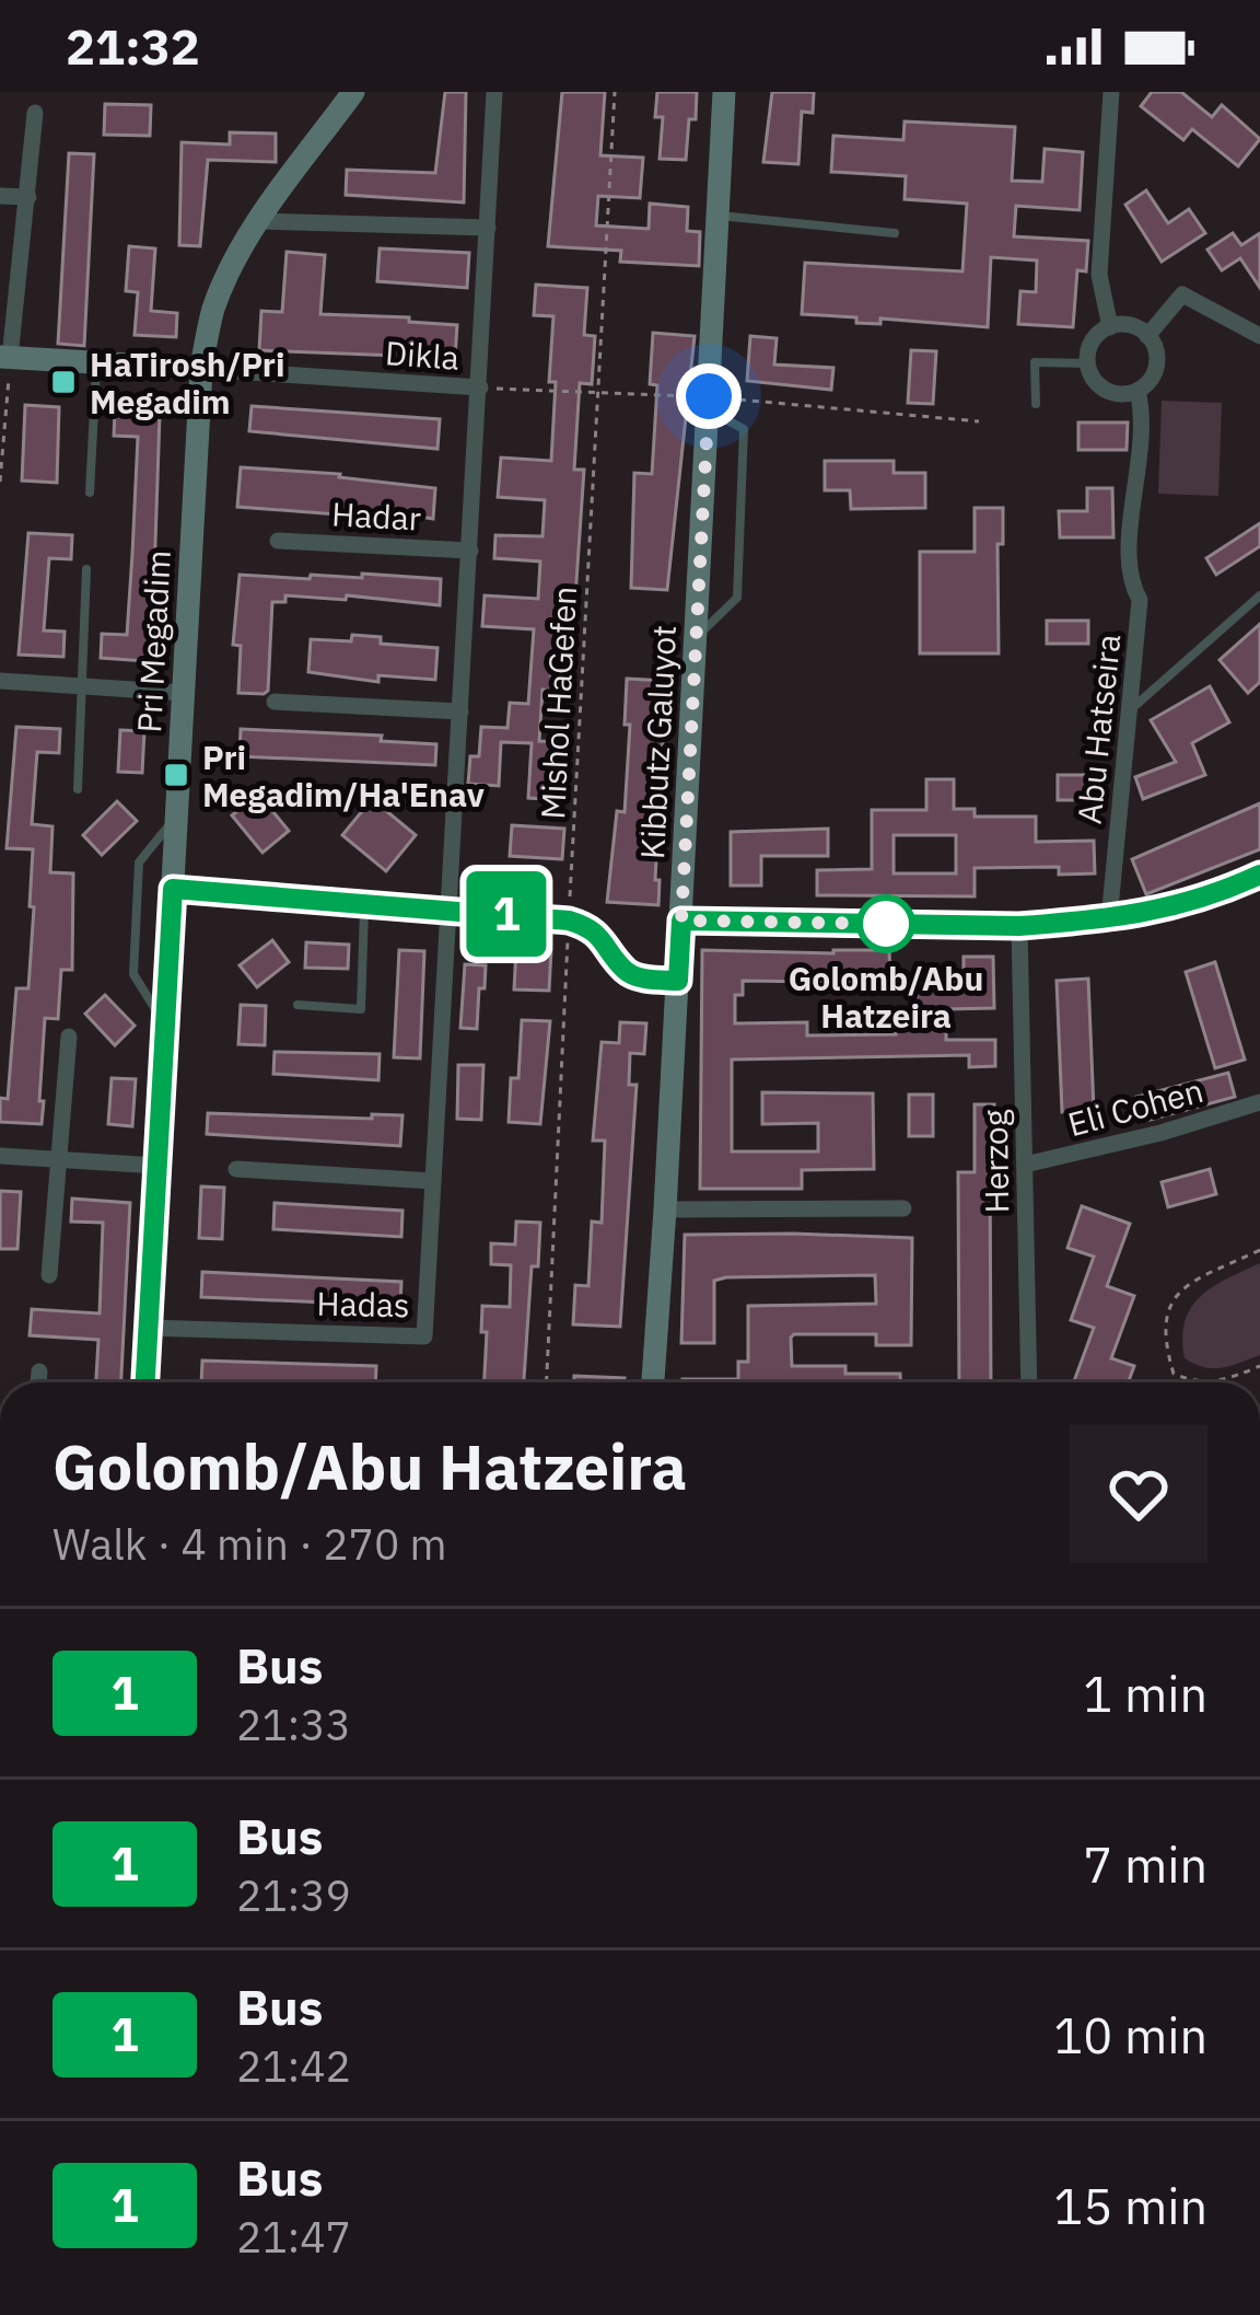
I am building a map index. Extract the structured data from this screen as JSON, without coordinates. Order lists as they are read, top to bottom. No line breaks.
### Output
{"streets":{"street":["Dikla","Hadar","Pri Megadim","Abu Hatseira","Kibbutz Galuyot","Eli Cohen","Herzog","Hadas"],"path":["Mishol HaGefen"]},"crossings":[["Dikla","Pri Megadim"],["Pri Megadim","Hadas"],["Eli Cohen","Herzog"]],"places":{"transit":["HaTirosh/Pri Megadim","Pri Megadim/Ha'Enav"],"other":["Golomb/Abu Hatzeira"]},"lines":["bus line 1"],"page":{"status":"21:32","on_map":"1","heading":["Golomb/Abu Hatzeira","Walk · 4 min · 270 m"],"list":[{"mark":"1","name":"Bus","note":"21:33","value":"1 min"},{"mark":"1","name":"Bus","note":"21:39","value":"7 min"},{"mark":"1","name":"Bus","note":"21:42","value":"10 min"},{"mark":"1","name":"Bus","note":"21:47","value":"15 min"}]}}
